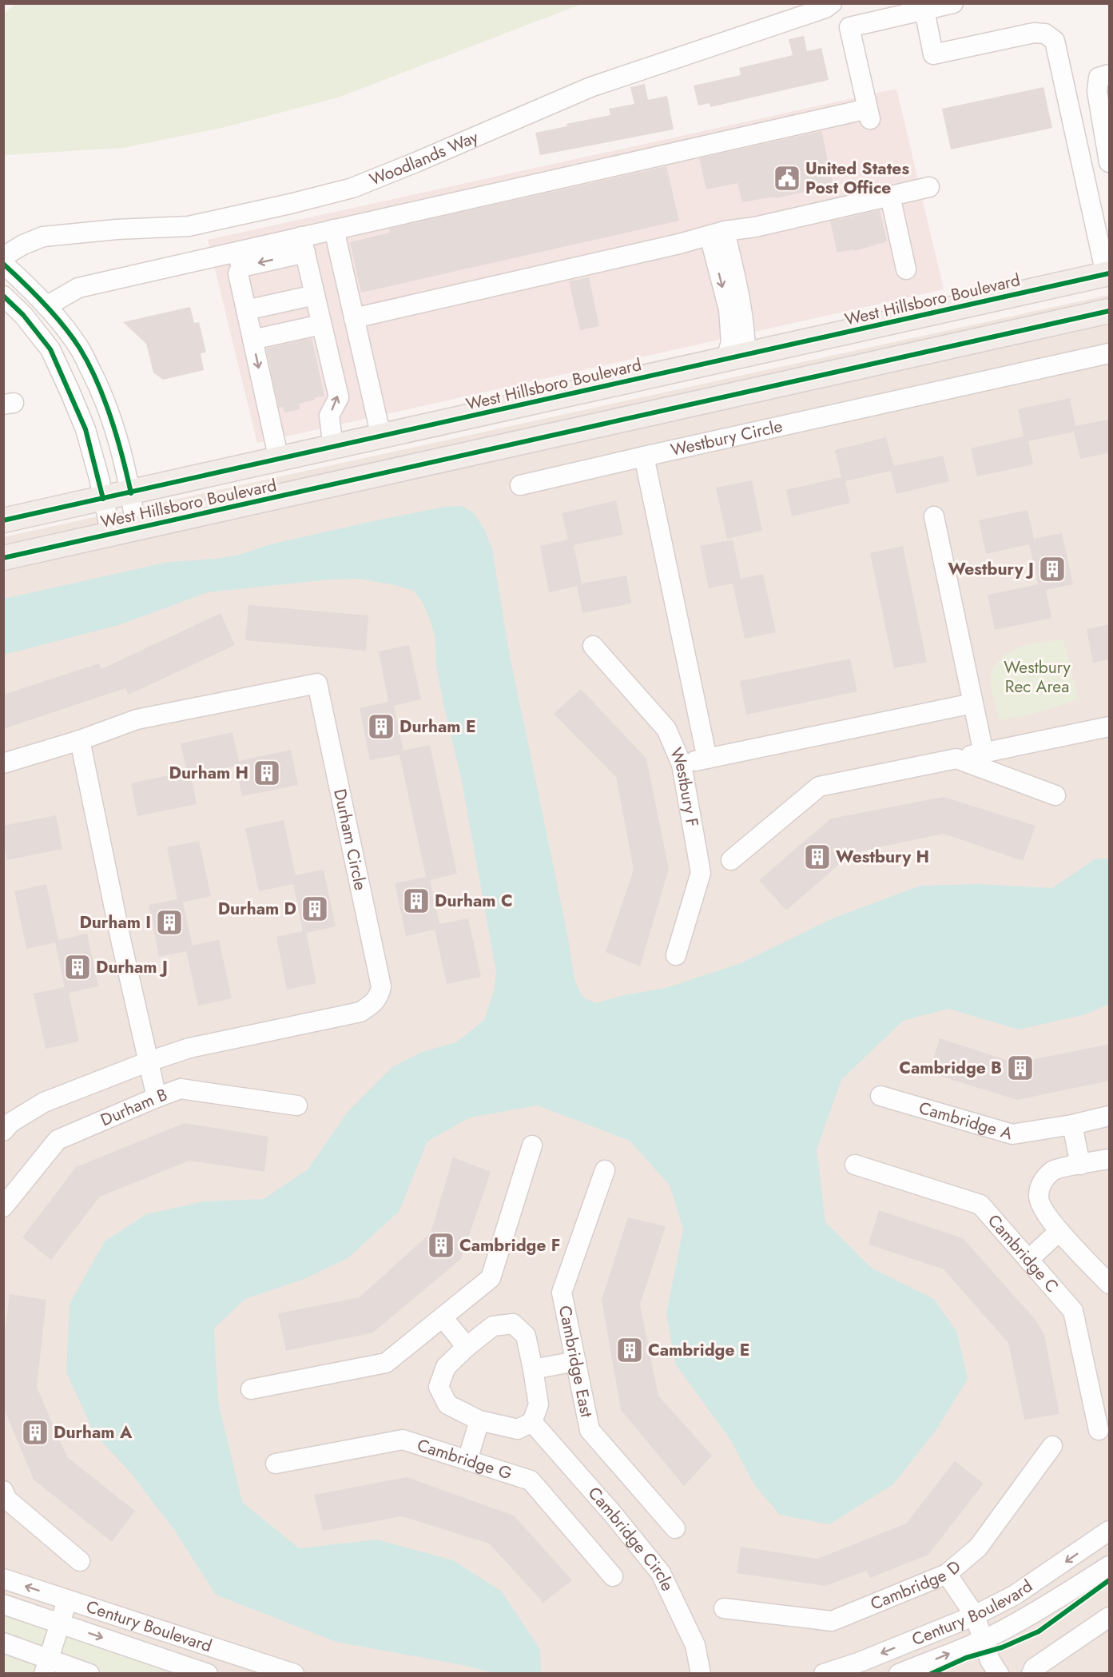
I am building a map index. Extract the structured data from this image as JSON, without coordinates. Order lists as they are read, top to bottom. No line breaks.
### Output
{"streets":{"main road":["West Hillsboro Boulevard"],"street":["Woodlands Way","Westbury Circle","Westbury F","Durham Circle","Durham B","Cambridge A","Cambridge C","Cambridge East","Cambridge G","Cambridge Circle","Cambridge D","Century Boulevard"]},"parks":["Westbury Rec Area"],"places":{"public building":["United States Post Office"],"building":["Westbury J","Durham E","Durham H","Westbury H","Durham C","Durham D","Durham I","Durham J","Cambridge B","Cambridge F","Cambridge E","Durham A"]}}
